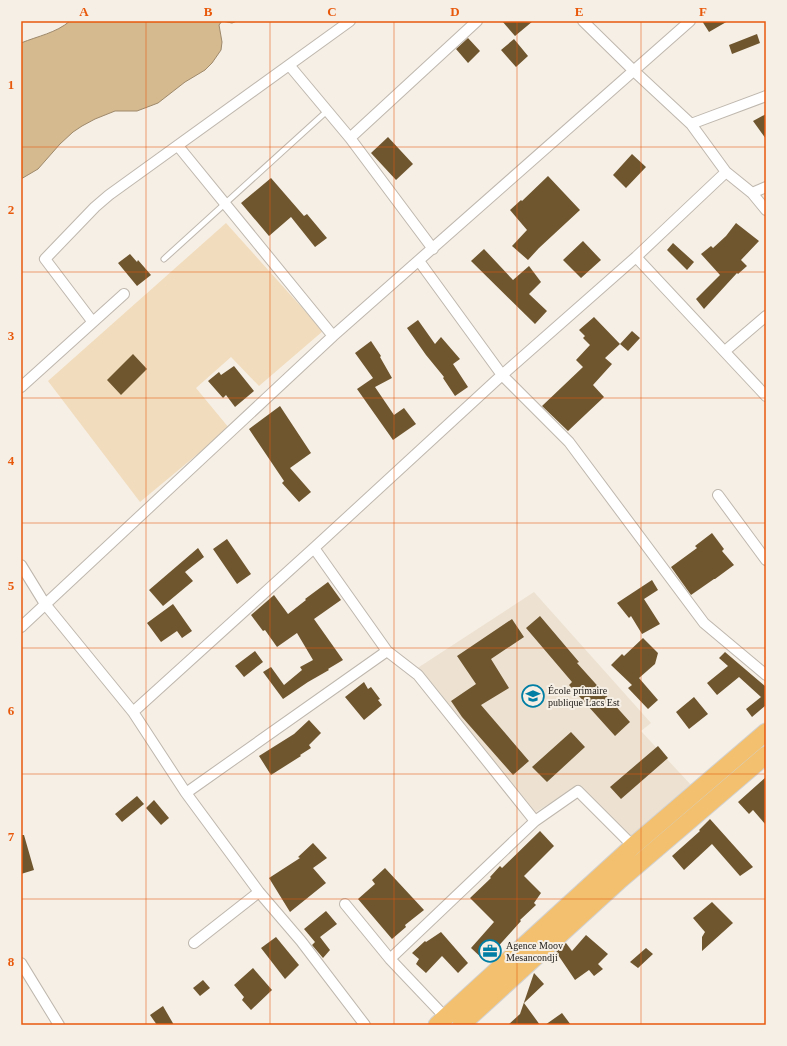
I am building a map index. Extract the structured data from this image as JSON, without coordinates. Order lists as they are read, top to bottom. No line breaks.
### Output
{"places":{"school or university":["École primaire publique Lacs Est"],"office":["Agence Moov Mesancondji"]},"grid":{"columns":["A","B","C","D","E","F"],"rows":["1","2","3","4","5","6","7","8"]}}
